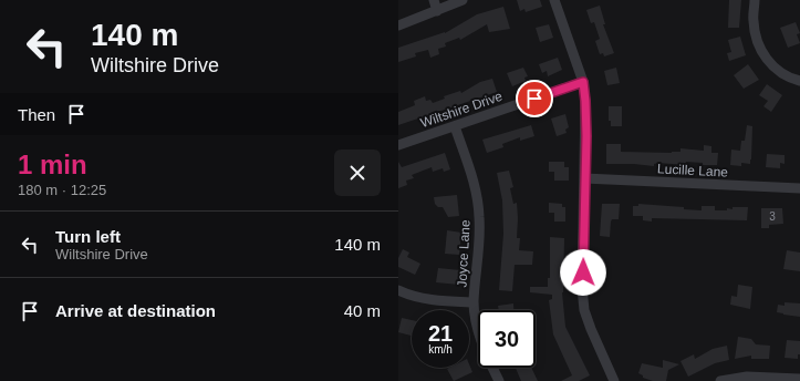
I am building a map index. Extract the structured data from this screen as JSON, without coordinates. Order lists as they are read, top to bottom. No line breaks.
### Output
{"streets":{"street":["Wiltshire Drive","Lucille Lane","Joyce Lane"]},"crossings":[["Wiltshire Drive","Joyce Lane"]],"house_numbers":["3"],"page":{"turn":["140 m","Wiltshire Drive"],"then":"Then","heading":["1 min","180 m · 12:25"],"list":[{"name":"Turn left","note":"Wiltshire Drive","value":"140 m"},{"name":"Arrive at destination","value":"40 m"}],"speed":"21 km/h","limit":"30"}}
